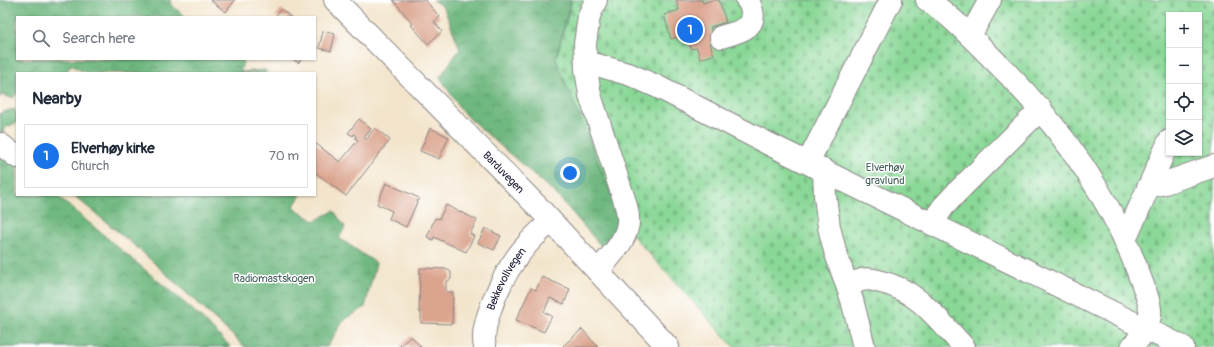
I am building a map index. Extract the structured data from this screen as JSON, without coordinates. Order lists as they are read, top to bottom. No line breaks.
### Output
{"streets":{"street":["Barduvegen","Bekkevollvegen"]},"crossings":[["Barduvegen","Bekkevollvegen"]],"parks":["Elverhøy gravlund","Radiomastskogen"],"page":{"map_buttons":["+","−"],"pins":"1","search":"Search here","heading":"Nearby","list":[{"mark":"1","name":"Elverhøy kirke","note":"Church","value":"70 m"}]}}
